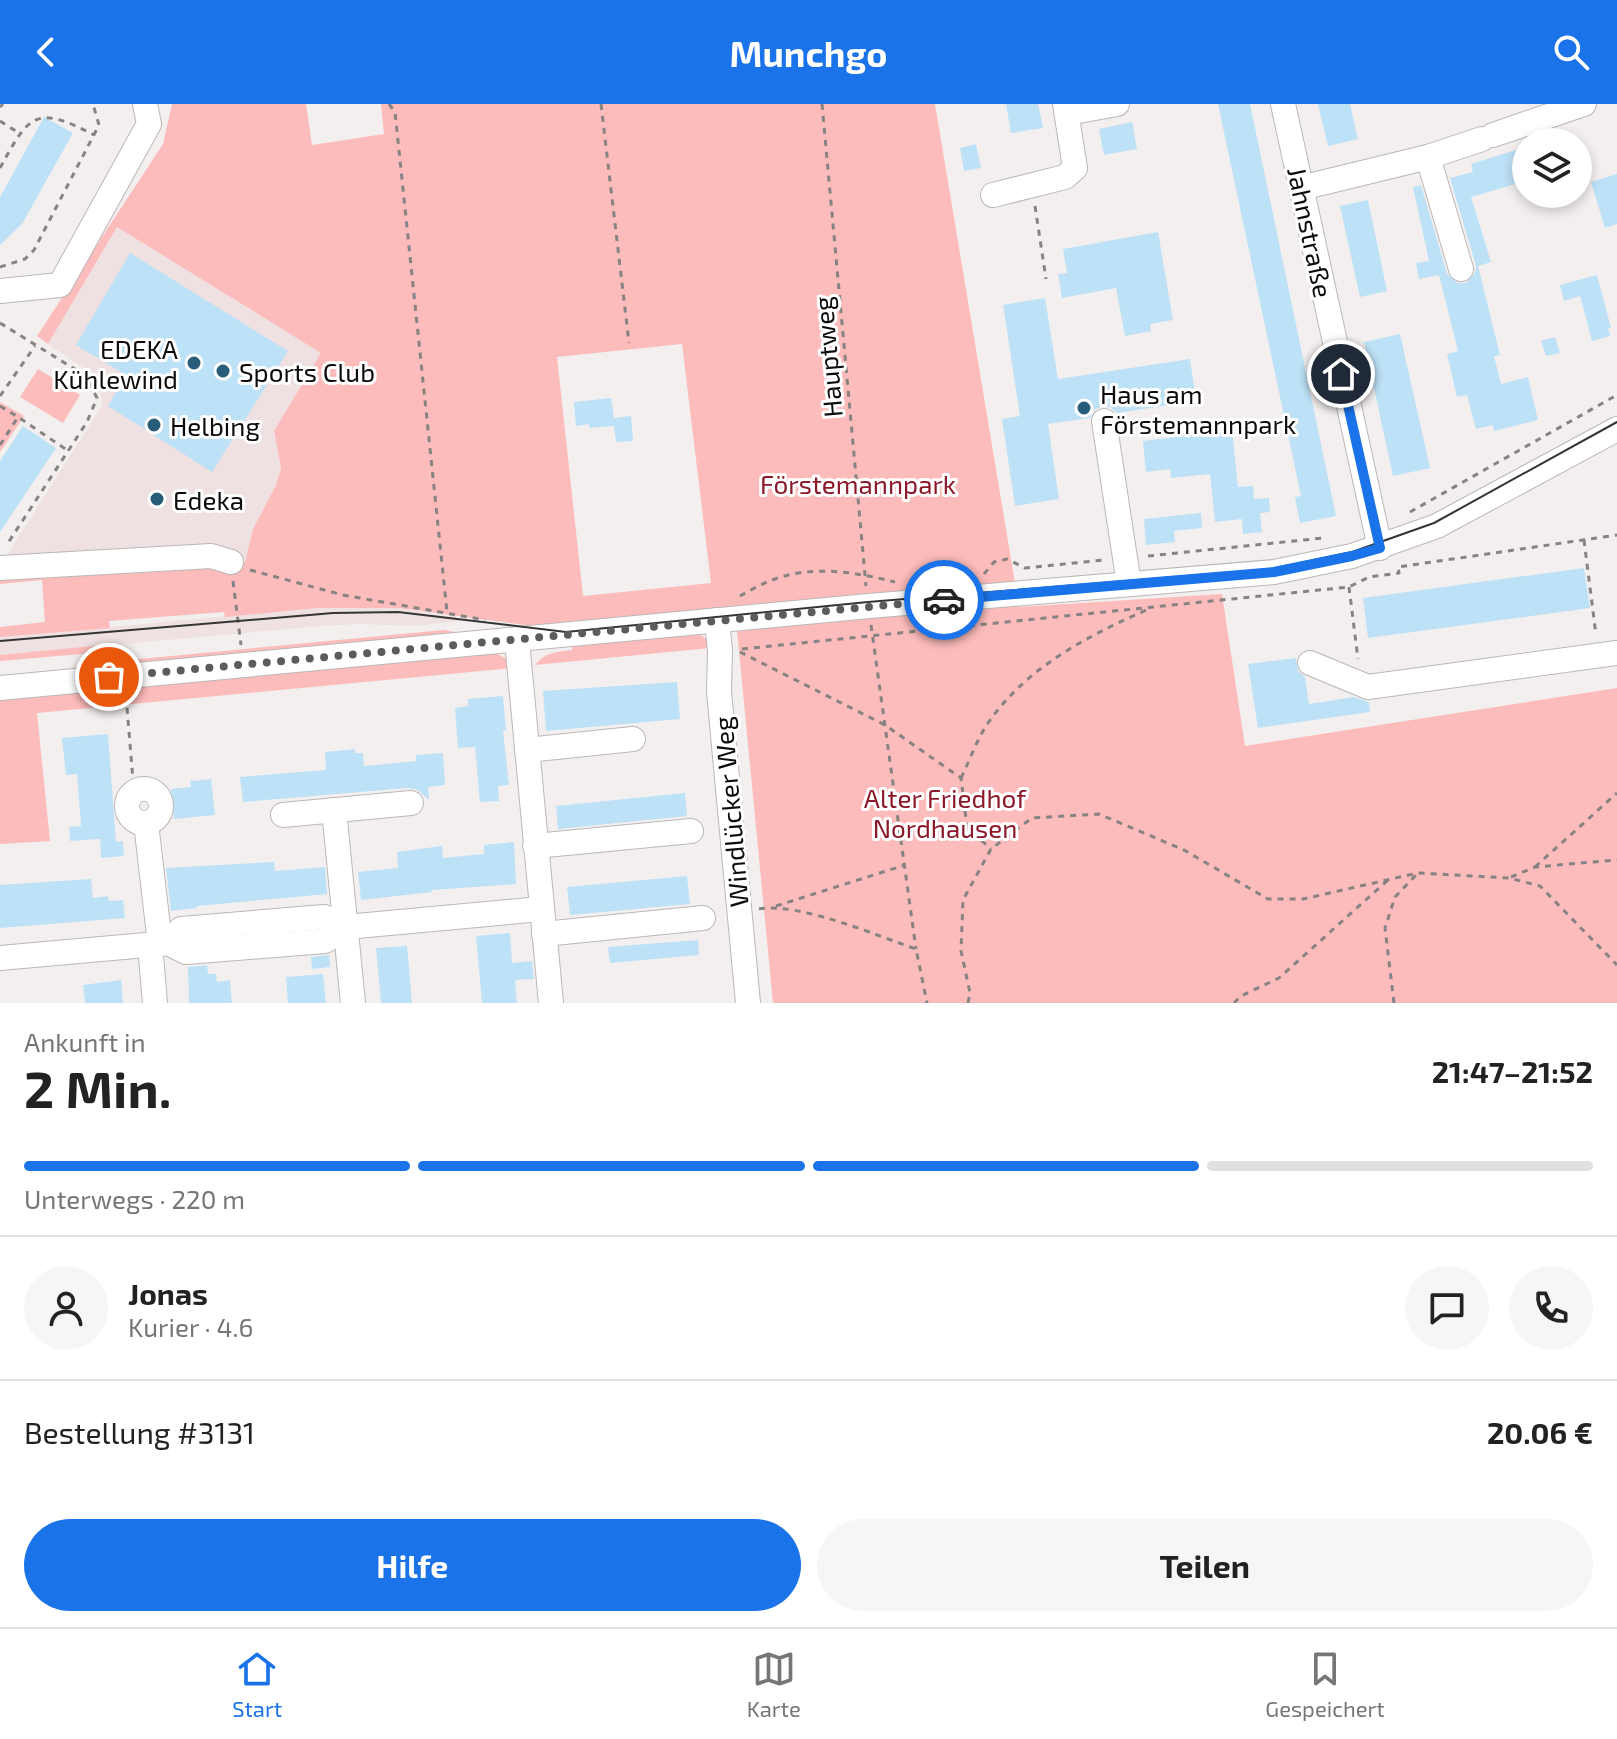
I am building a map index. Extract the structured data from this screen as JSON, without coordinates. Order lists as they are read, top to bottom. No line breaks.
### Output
{"streets":{"street":["Jahnstraße","Windlücker Weg"],"path":["Hauptweg"]},"parks":["Förstemannpark","Alter Friedhof Nordhausen"],"places":["EDEKA Kühlewind","Sports Club","Haus am Förstemannpark","Helbing","Edeka"],"page":{"header":"Munchgo","heading":["2 Min.","Ankunft in","21:47–21:52"],"panel":["Jonas","Kurier · 4.6","Bestellung #3131","20.06 €"],"bar":"Unterwegs · 220 m","buttons":["Hilfe","Teilen"],"tabs":["Start","Karte","Gespeichert"]}}
